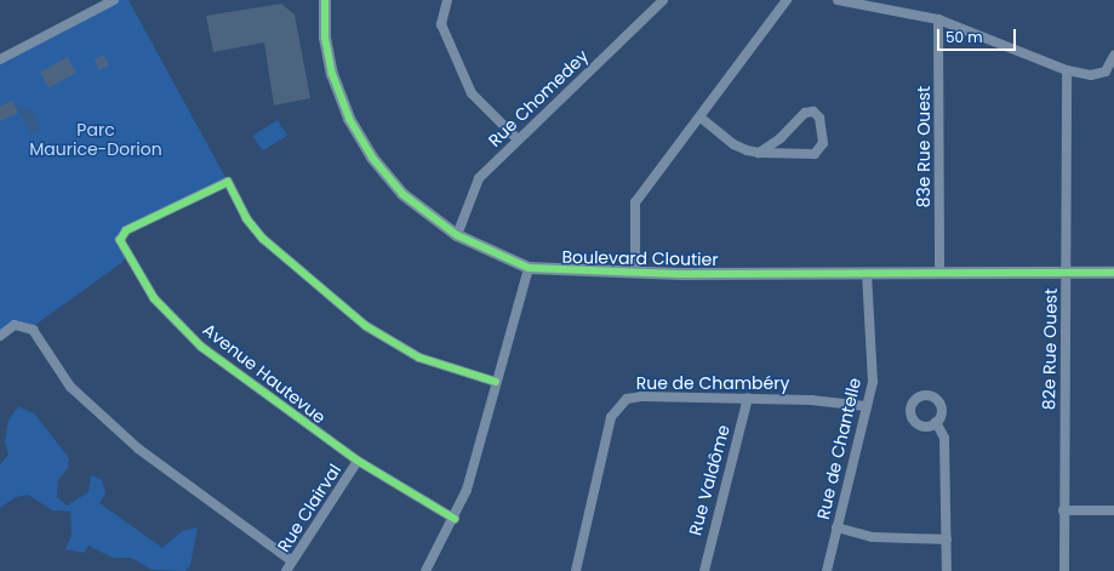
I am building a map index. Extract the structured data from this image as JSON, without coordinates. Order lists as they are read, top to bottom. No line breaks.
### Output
{"streets":{"street":["Rue Chomedey","83e Rue Ouest","Boulevard Cloutier","82e Rue Ouest","Avenue Hautevue","Rue de Chambéry","Rue de Chantelle","Rue Valdôme","Rue Clairval"]},"crossings":[["Rue Chomedey","Boulevard Cloutier"],["83e Rue Ouest","Boulevard Cloutier"],["Boulevard Cloutier","82e Rue Ouest"],["Boulevard Cloutier","Rue de Chantelle"],["Avenue Hautevue","Rue Clairval"],["Rue de Chambéry","Rue de Chantelle"],["Rue de Chambéry","Rue Valdôme"]],"parks":["Parc Maurice-Dorion"],"scale_bar":"50 m"}
